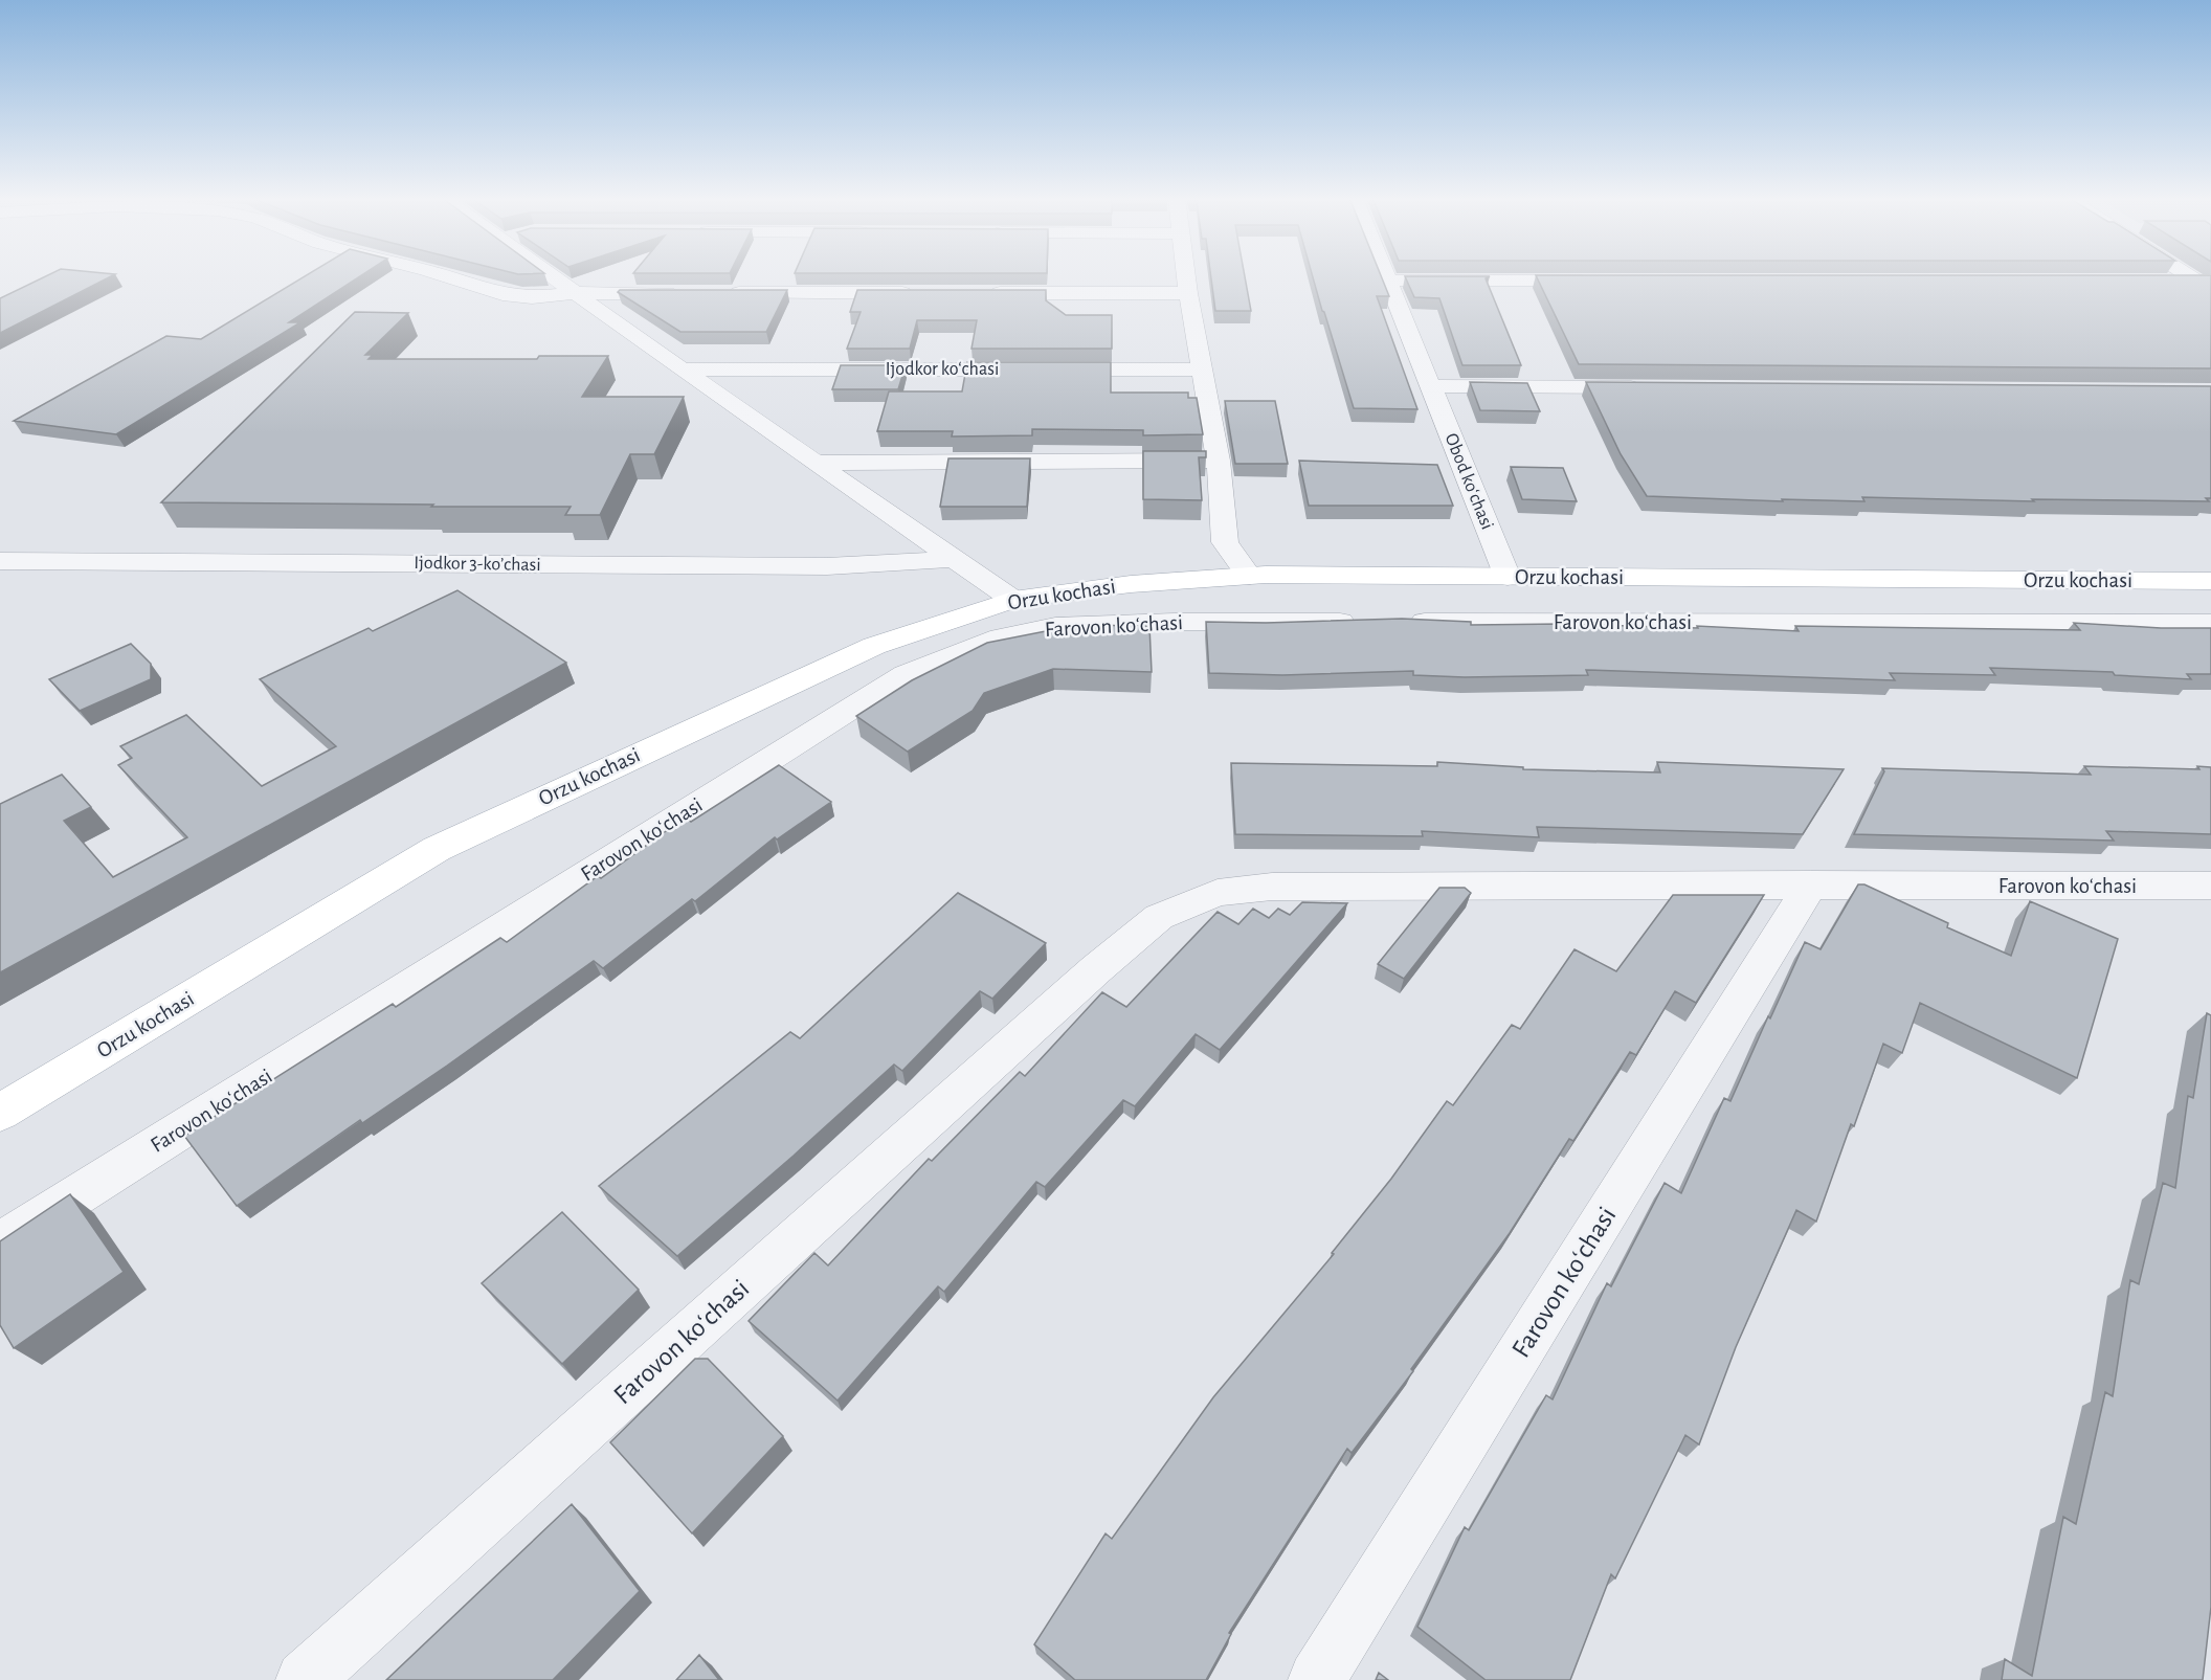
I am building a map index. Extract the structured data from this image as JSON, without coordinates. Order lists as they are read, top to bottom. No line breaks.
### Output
{"streets":{"main road":["Orzu kochasi"],"street":["Ijodkor koʻchasi","Obod koʻchasi","Ijodkor 3-koʼchasi","Farovon koʻchasi"]},"crossings":[["Obod koʻchasi","Orzu kochasi"]]}
